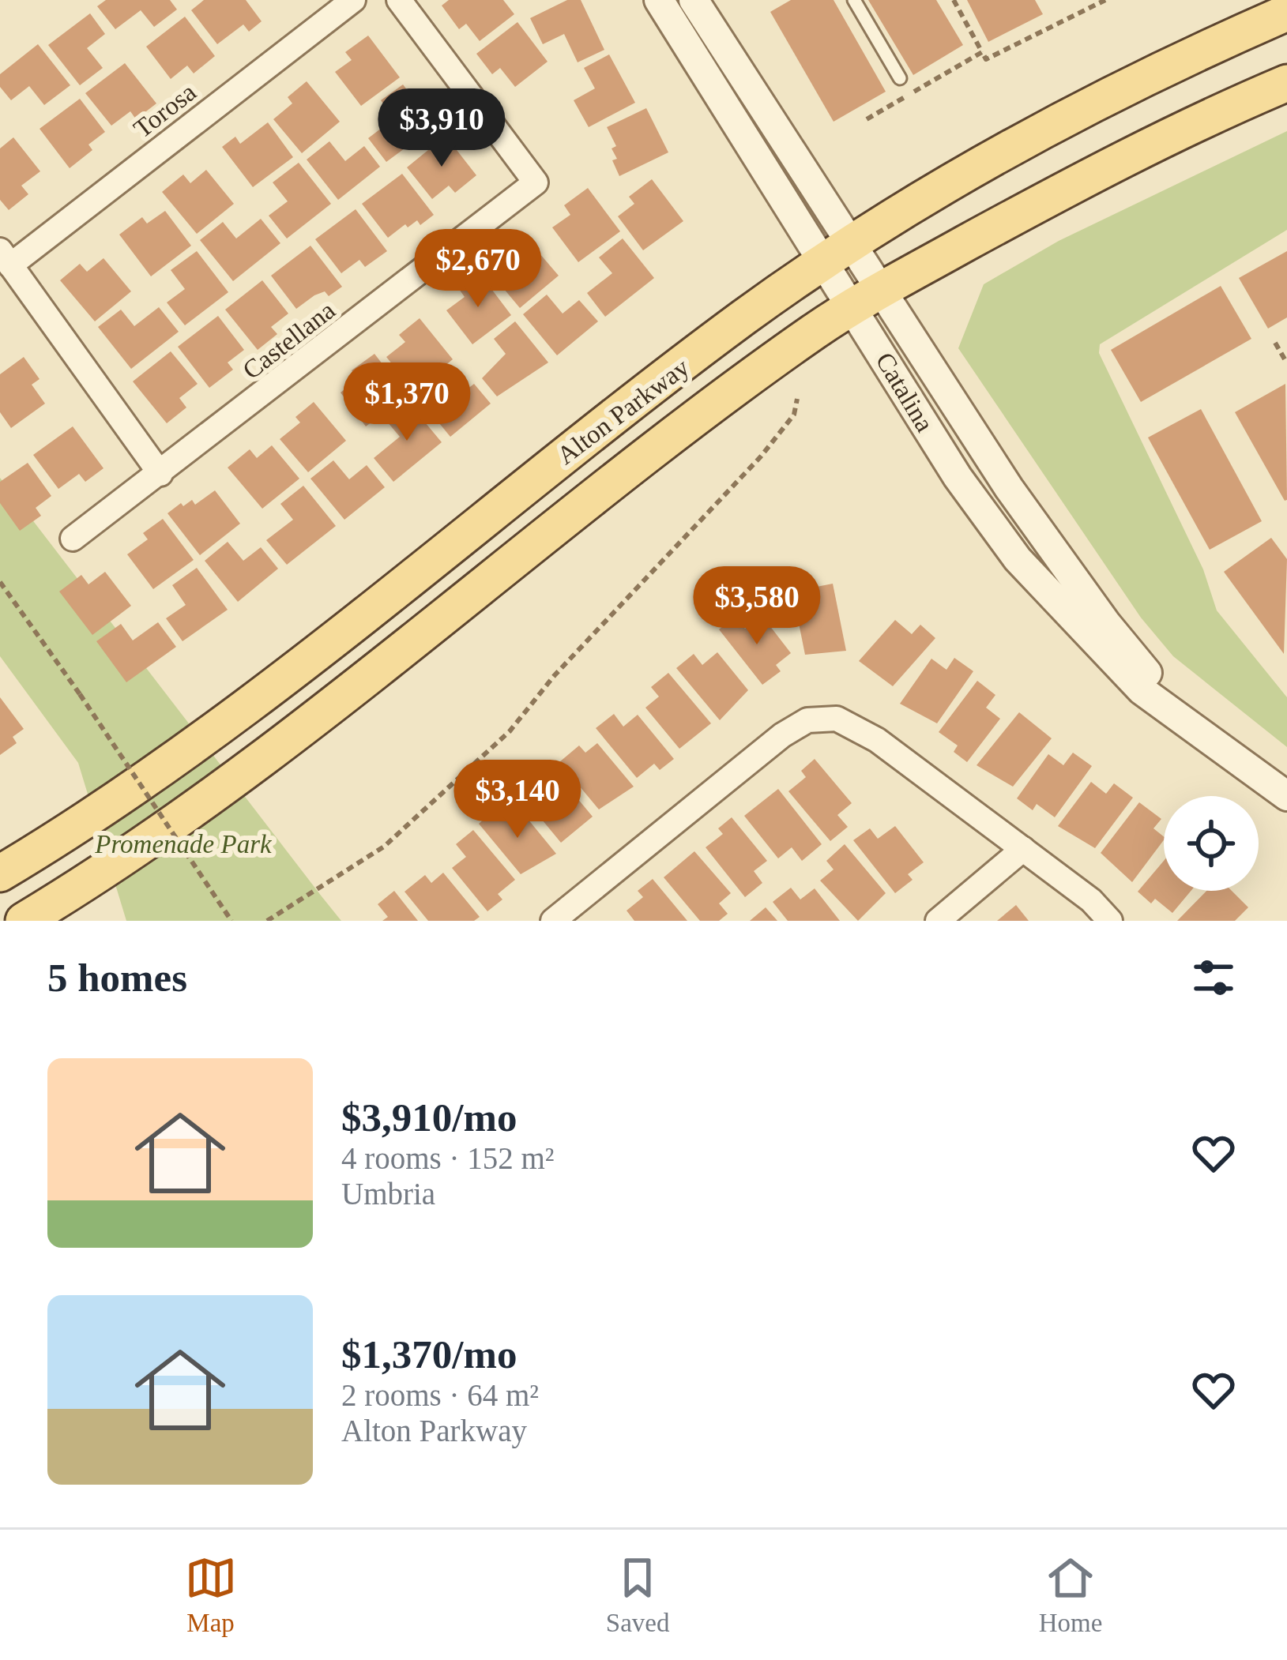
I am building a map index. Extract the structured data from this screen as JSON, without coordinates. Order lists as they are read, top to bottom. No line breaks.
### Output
{"streets":{"main road":["Alton Parkway"],"street":["Torosa","Castellana","Catalina"]},"crossings":[["Catalina","Alton Parkway"]],"parks":["Promenade Park"],"page":{"price":["$3,910","$2,670","$1,370","$3,580","$3,140"],"heading":"5 homes","list":[{"name":"$3,910/mo","note":"4 rooms · 152 m² · Umbria"},{"name":"$1,370/mo","note":"2 rooms · 64 m² · Alton Parkway"}],"tabs":["Map","Saved","Home"]}}
